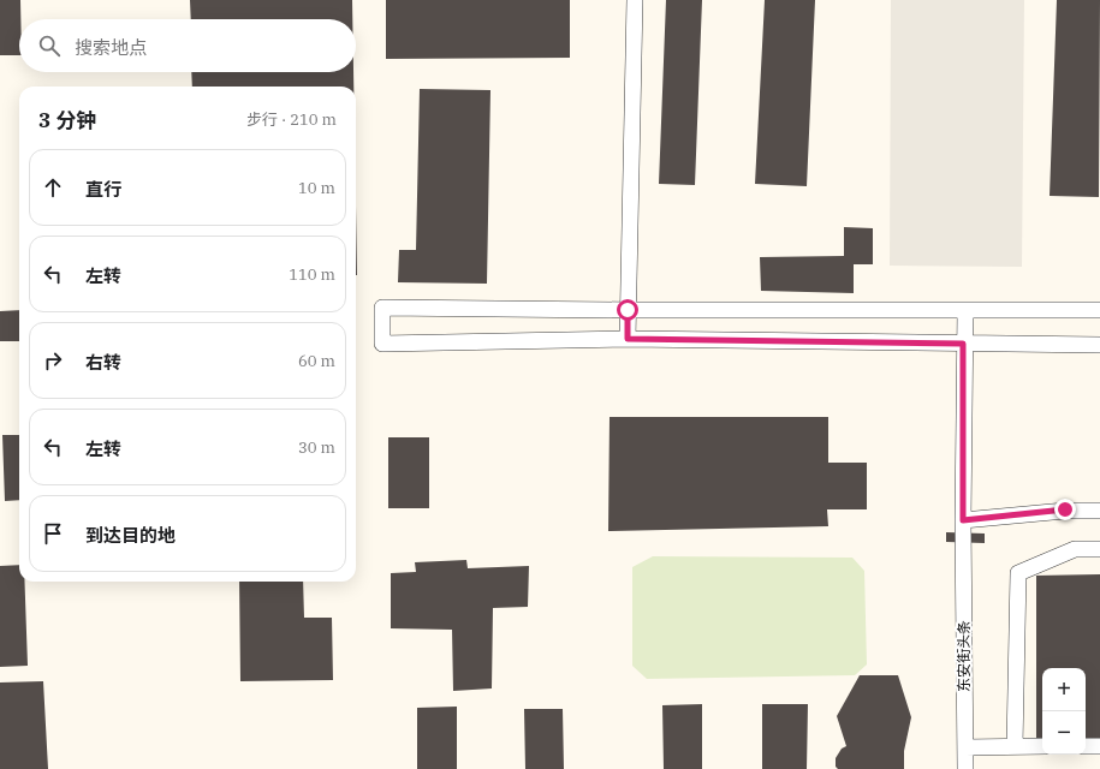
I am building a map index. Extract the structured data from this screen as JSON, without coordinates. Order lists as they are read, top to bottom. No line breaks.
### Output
{"streets":{"street":["东安街头条"]},"page":{"search":"搜索地点","heading":["3 分钟","步行 · 210 m"],"list":[["直行","10 m"],["左转","110 m"],["右转","60 m"],["左转","30 m"],"到达目的地"],"map_buttons":["+","−"]}}
